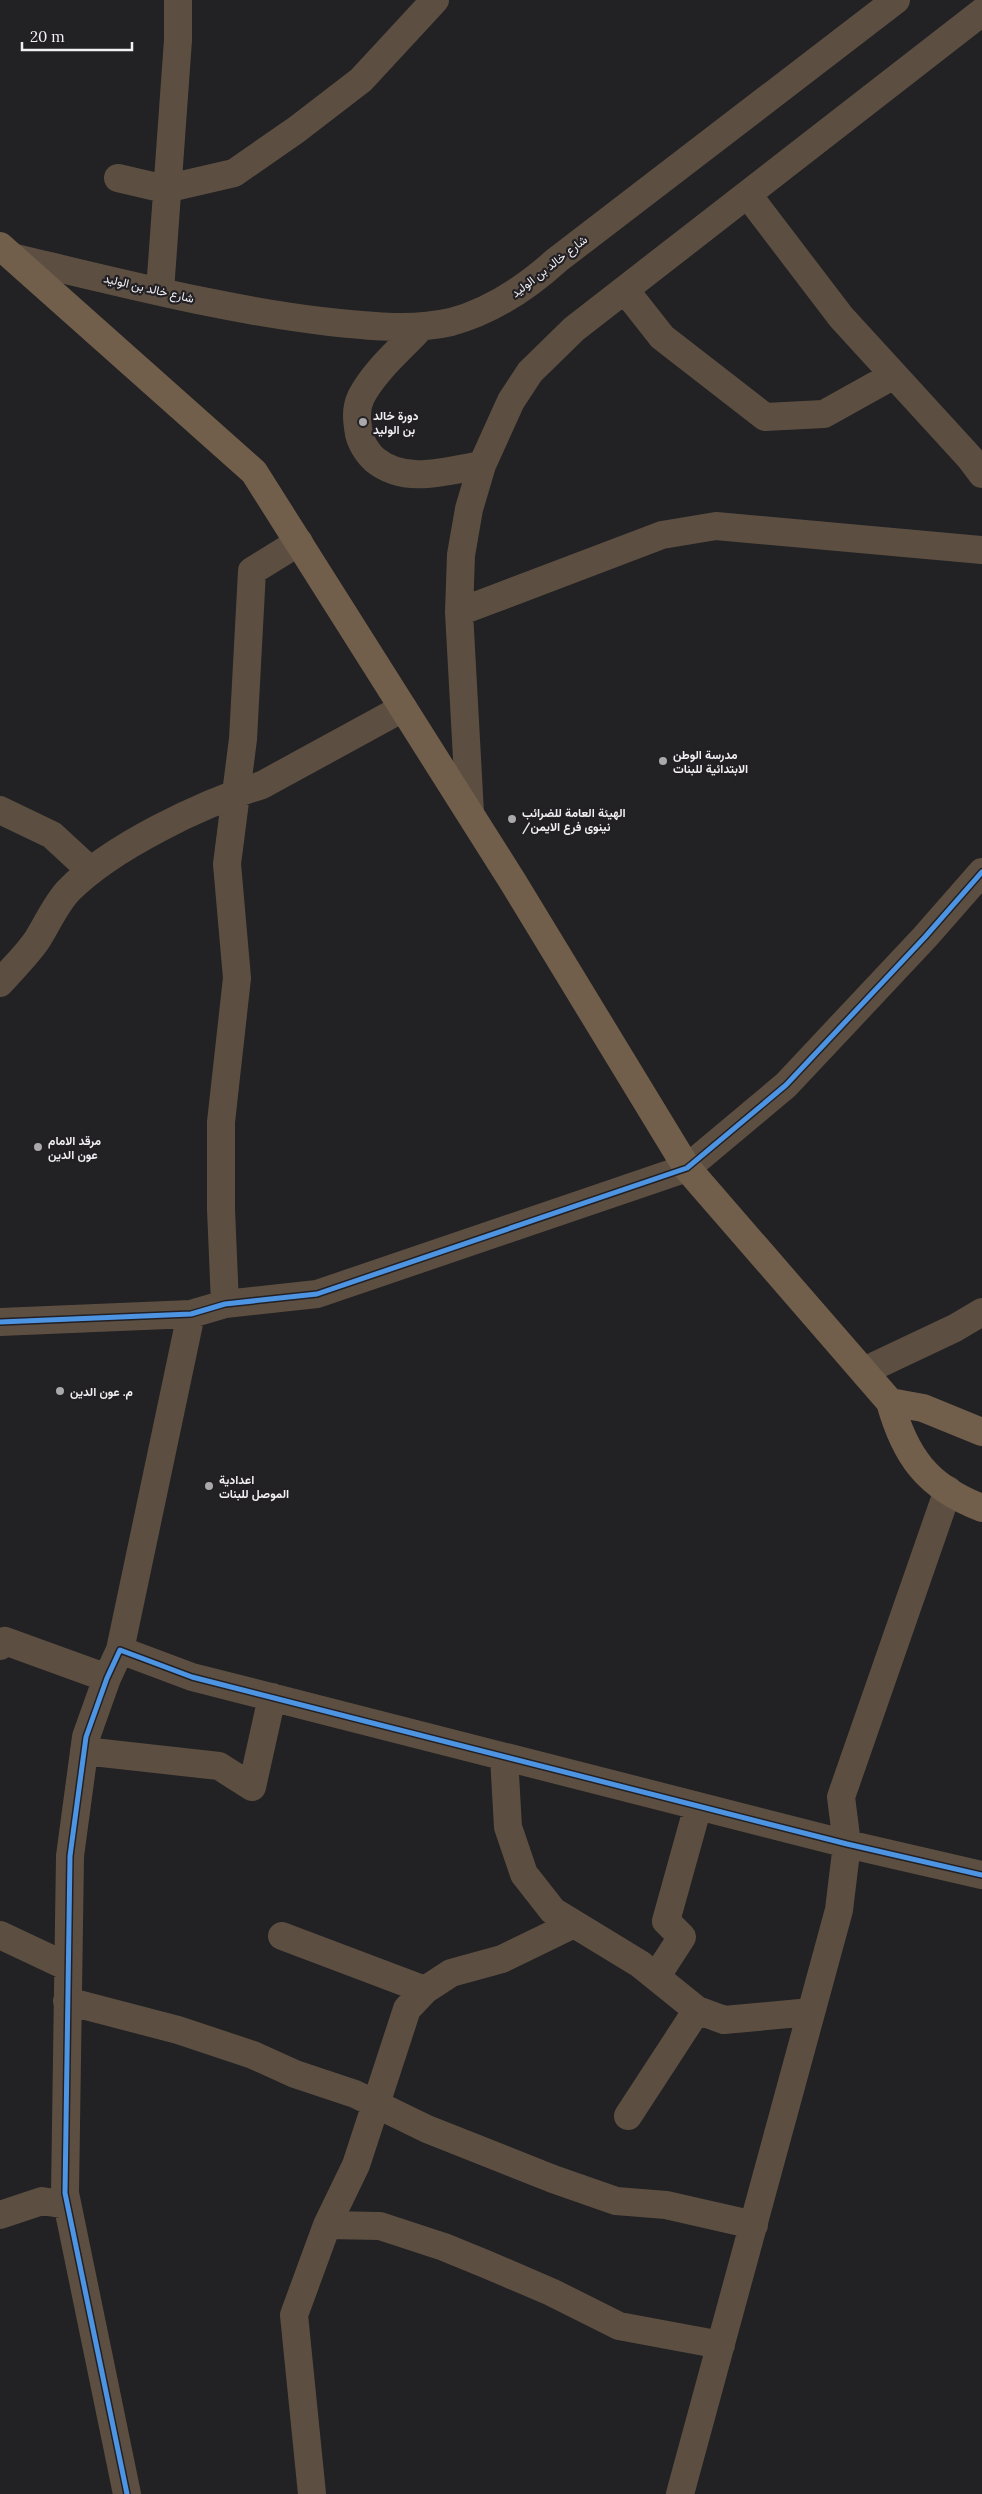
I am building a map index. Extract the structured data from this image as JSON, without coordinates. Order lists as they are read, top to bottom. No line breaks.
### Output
{"streets":{"street":["شارع خالد بن الوليد"]},"places":["دورة خالد بن الوليد","مدرسة الوطن الابتدائية للبنات","الهيئة العامة للضرائب /نينوى فرع الايمن","مرقد الامام عون الدين","م. عون الدين","اعدادية الموصل للبنات"],"scale_bar":"20 m"}
